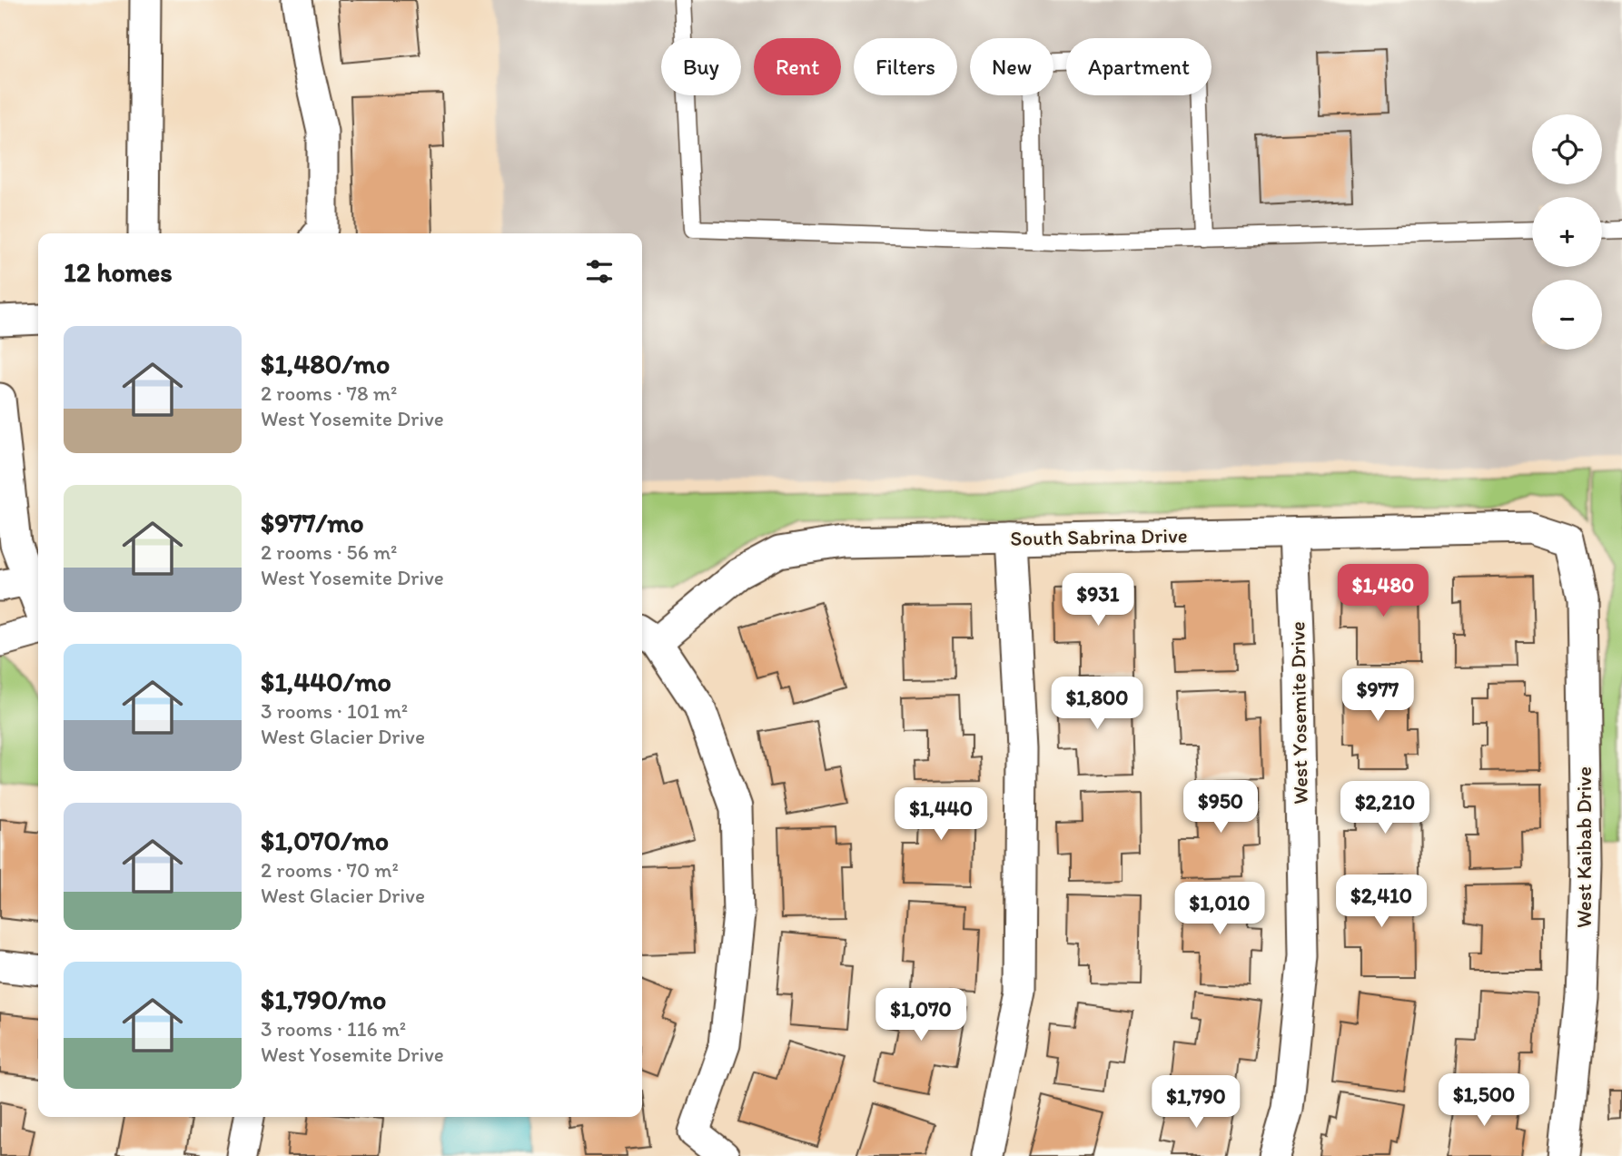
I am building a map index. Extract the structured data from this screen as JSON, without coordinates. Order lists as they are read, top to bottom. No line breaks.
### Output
{"streets":{"street":["South Sabrina Drive","West Yosemite Drive","West Kaibab Drive"]},"crossings":[["South Sabrina Drive","West Yosemite Drive"],["South Sabrina Drive","West Kaibab Drive"]],"page":{"chip":["Buy","Rent","Filters","New","Apartment"],"map_buttons":["+","−"],"heading":"12 homes","list":[{"name":"$1,480/mo","note":"2 rooms · 78 m² · West Yosemite Drive"},{"name":"$977/mo","note":"2 rooms · 56 m² · West Yosemite Drive"},{"name":"$1,440/mo","note":"3 rooms · 101 m² · West Glacier Drive"},{"name":"$1,070/mo","note":"2 rooms · 70 m² · West Glacier Drive"},{"name":"$1,790/mo","note":"3 rooms · 116 m² · West Yosemite Drive"}],"price":["$1,480","$931","$977","$1,800","$950","$2,210","$1,440","$2,410","$1,010","$1,070","$1,500","$1,790"]}}
